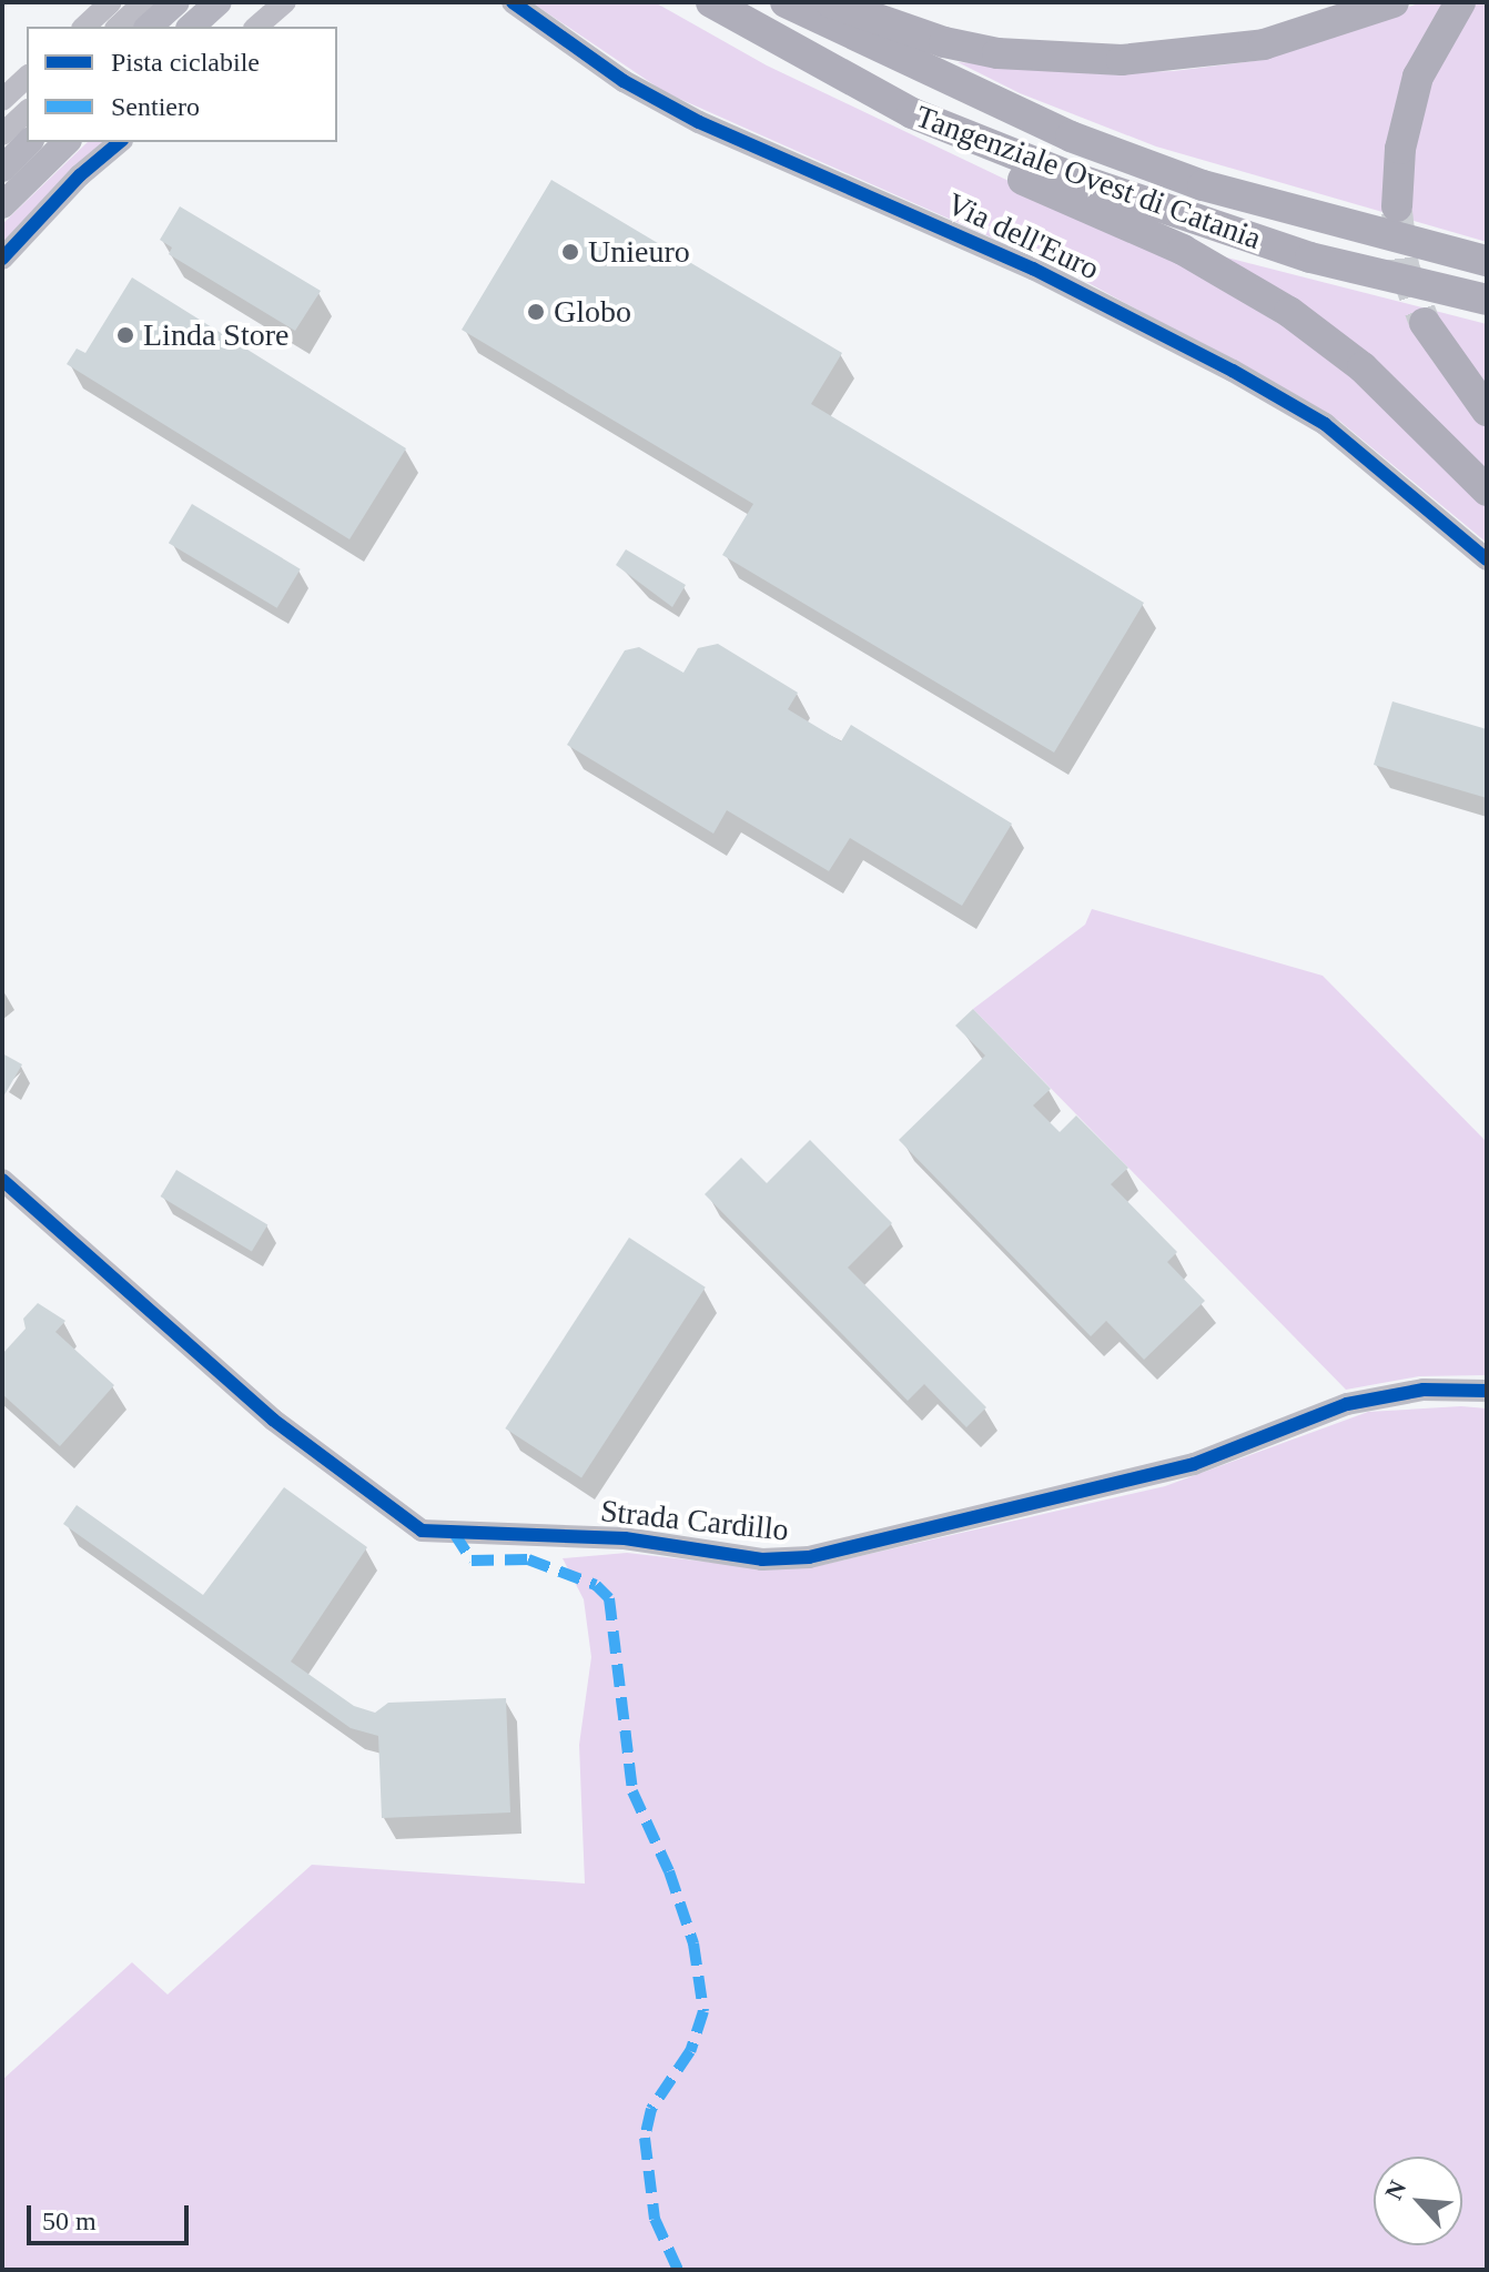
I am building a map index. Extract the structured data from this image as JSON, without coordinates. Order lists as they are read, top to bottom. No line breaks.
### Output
{"streets":{"highway":["Tangenziale Ovest di Catania"],"street":["Via dell'Euro","Strada Cardillo"]},"places":["Unieuro","Globo","Linda Store"],"legend":["Pista ciclabile","Sentiero"],"scale_bar":"50 m","north":"top left"}
